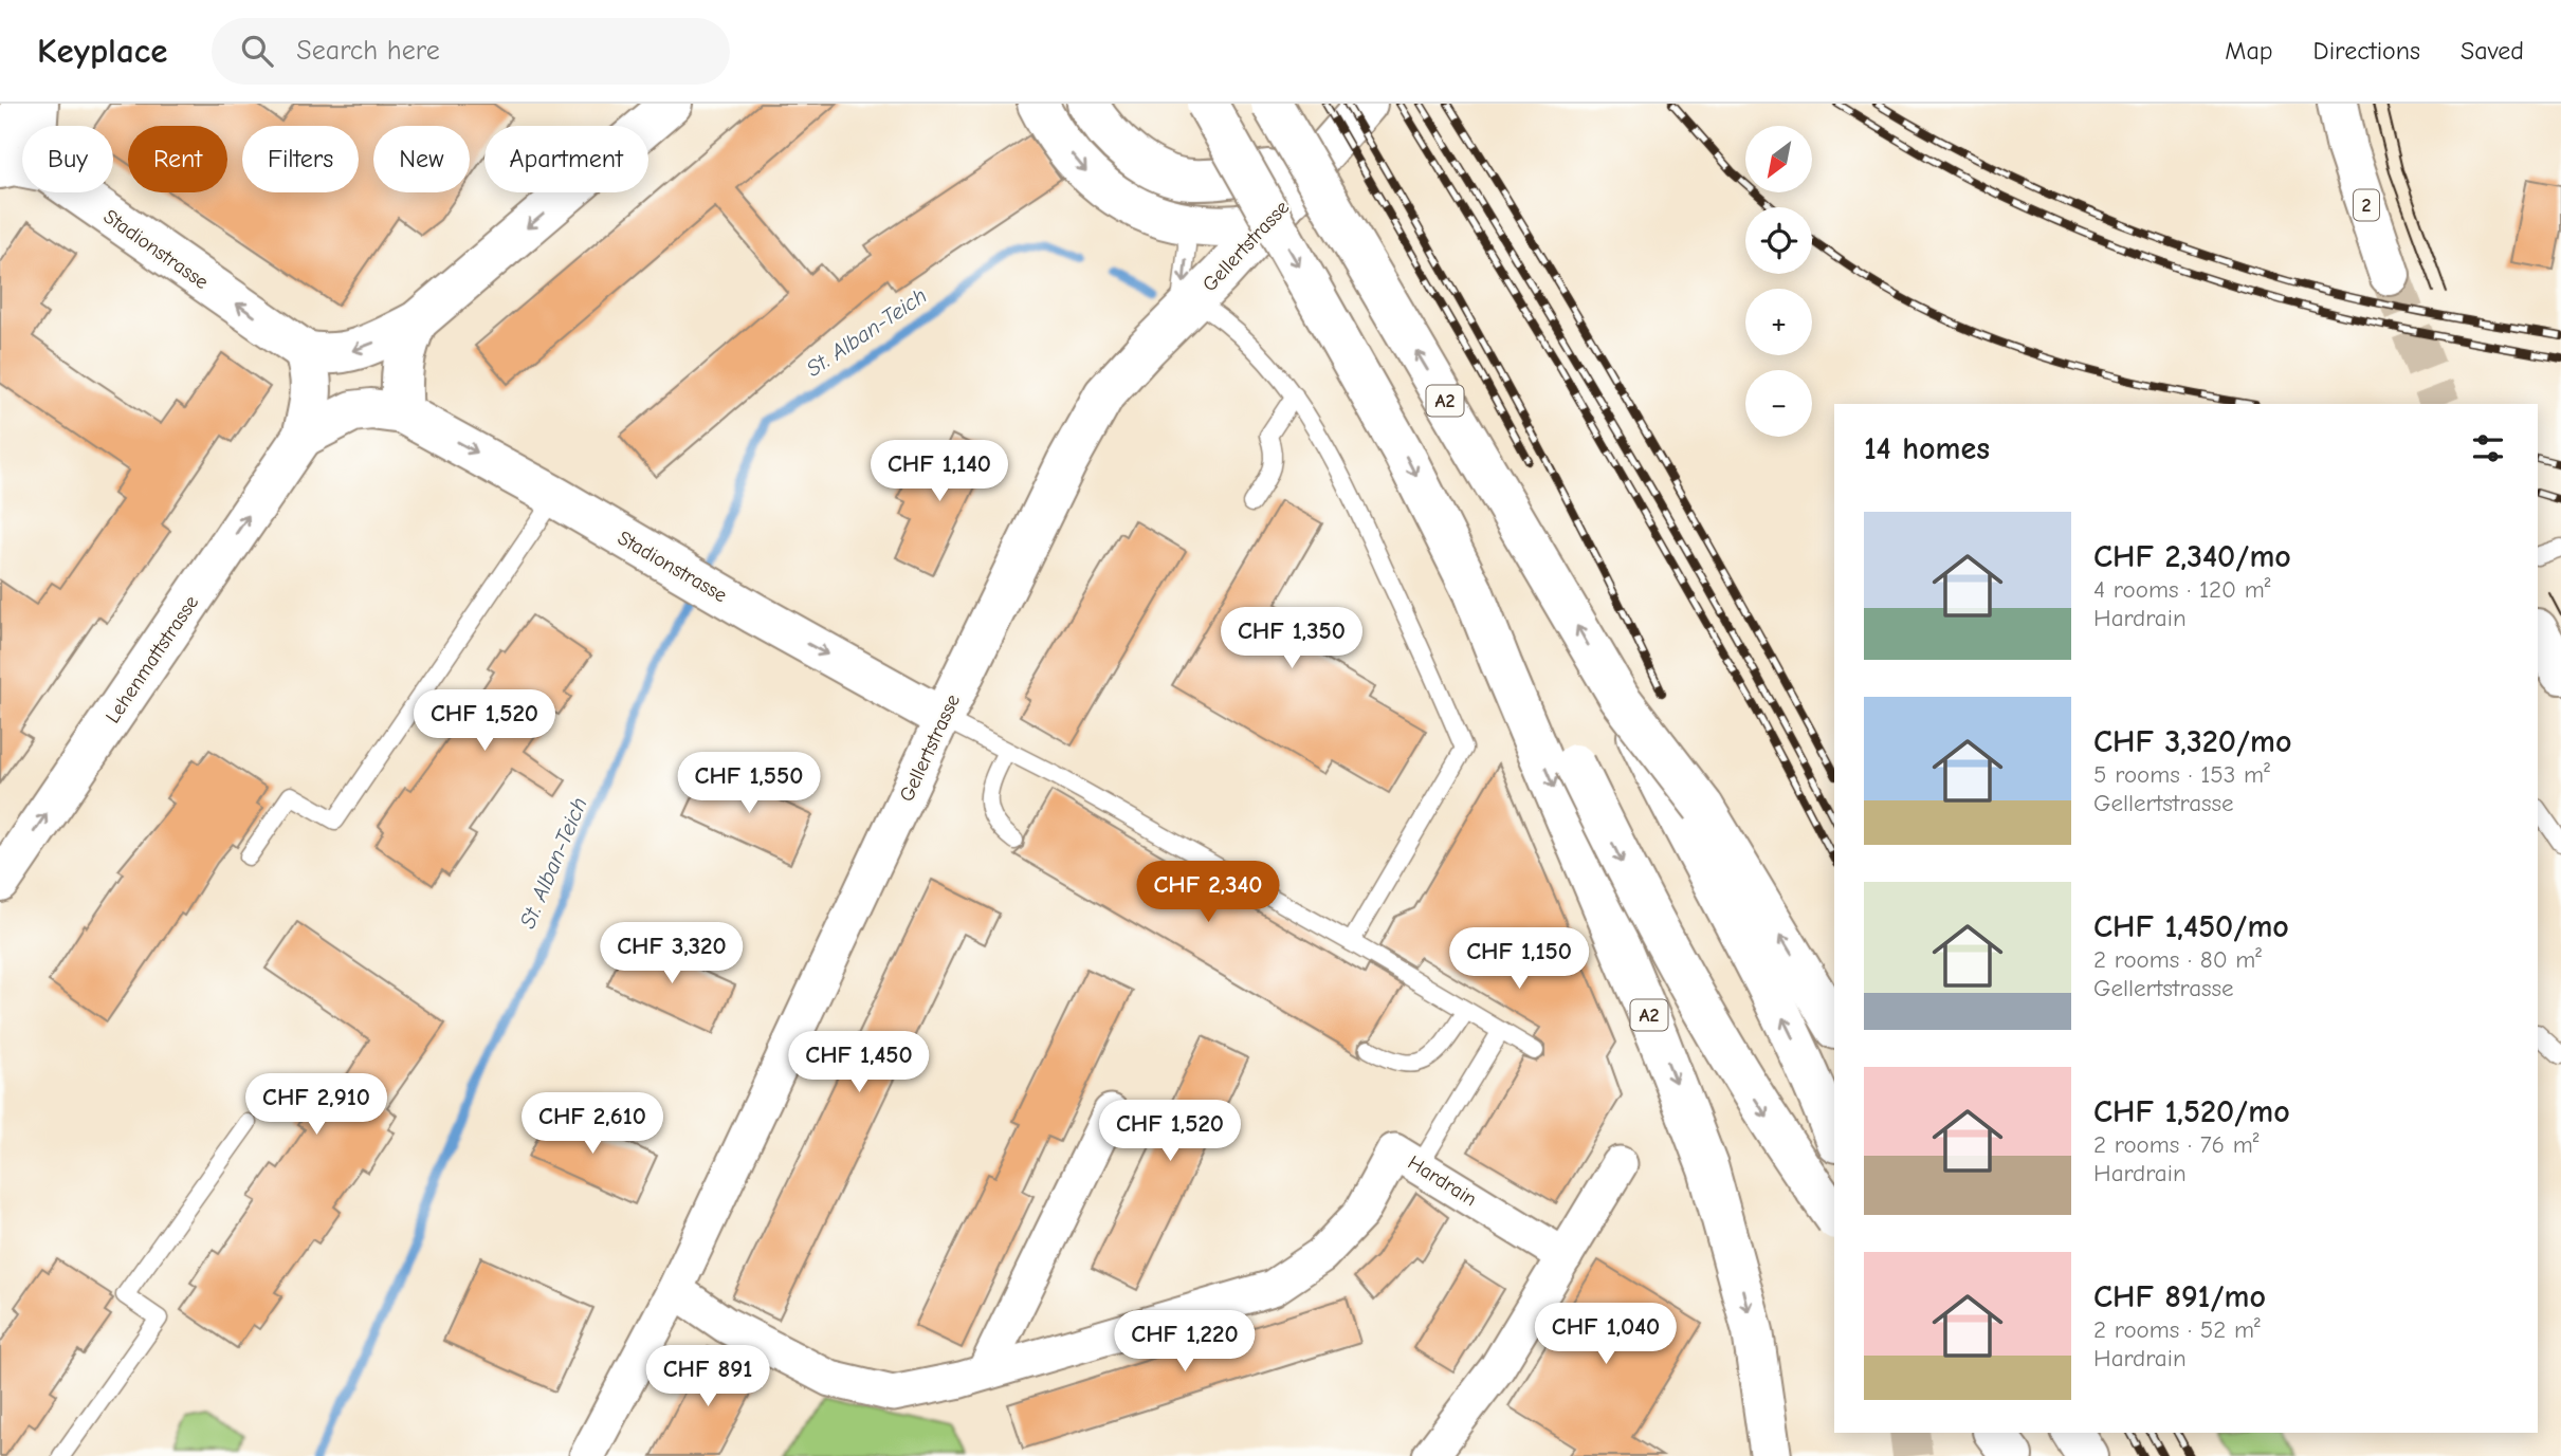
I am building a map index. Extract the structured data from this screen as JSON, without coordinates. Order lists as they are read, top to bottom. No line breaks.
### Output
{"streets":{"main road":["2","Gellertstrasse","Stadionstrasse","A2","Lehenmattstrasse"],"street":["Hardrain"]},"crossings":[["Gellertstrasse","Stadionstrasse"],["Gellertstrasse","Hardrain"],["Stadionstrasse","Lehenmattstrasse"]],"one_way":["Lehenmattstrasse"],"water":["St. Alban-Teich"],"north":"bottom left","page":{"header":"Keyplace","search":"Search here","nav":["Map","Directions","Saved"],"map_buttons":["+","−"],"chip":["Buy","Rent","Filters","New","Apartment"],"heading":"14 homes","price":["CHF 1,140","CHF 1,350","CHF 1,520","CHF 1,550","CHF 2,340","CHF 3,320","CHF 1,150","CHF 1,450","CHF 2,910","CHF 2,610","CHF 1,520","CHF 1,040","CHF 1,220","CHF 891"],"list":[{"name":"CHF 2,340/mo","note":"4 rooms · 120 m² · Hardrain"},{"name":"CHF 3,320/mo","note":"5 rooms · 153 m² · Gellertstrasse"},{"name":"CHF 1,450/mo","note":"2 rooms · 80 m² · Gellertstrasse"},{"name":"CHF 1,520/mo","note":"2 rooms · 76 m² · Hardrain"},{"name":"CHF 891/mo","note":"2 rooms · 52 m² · Hardrain"}]}}
